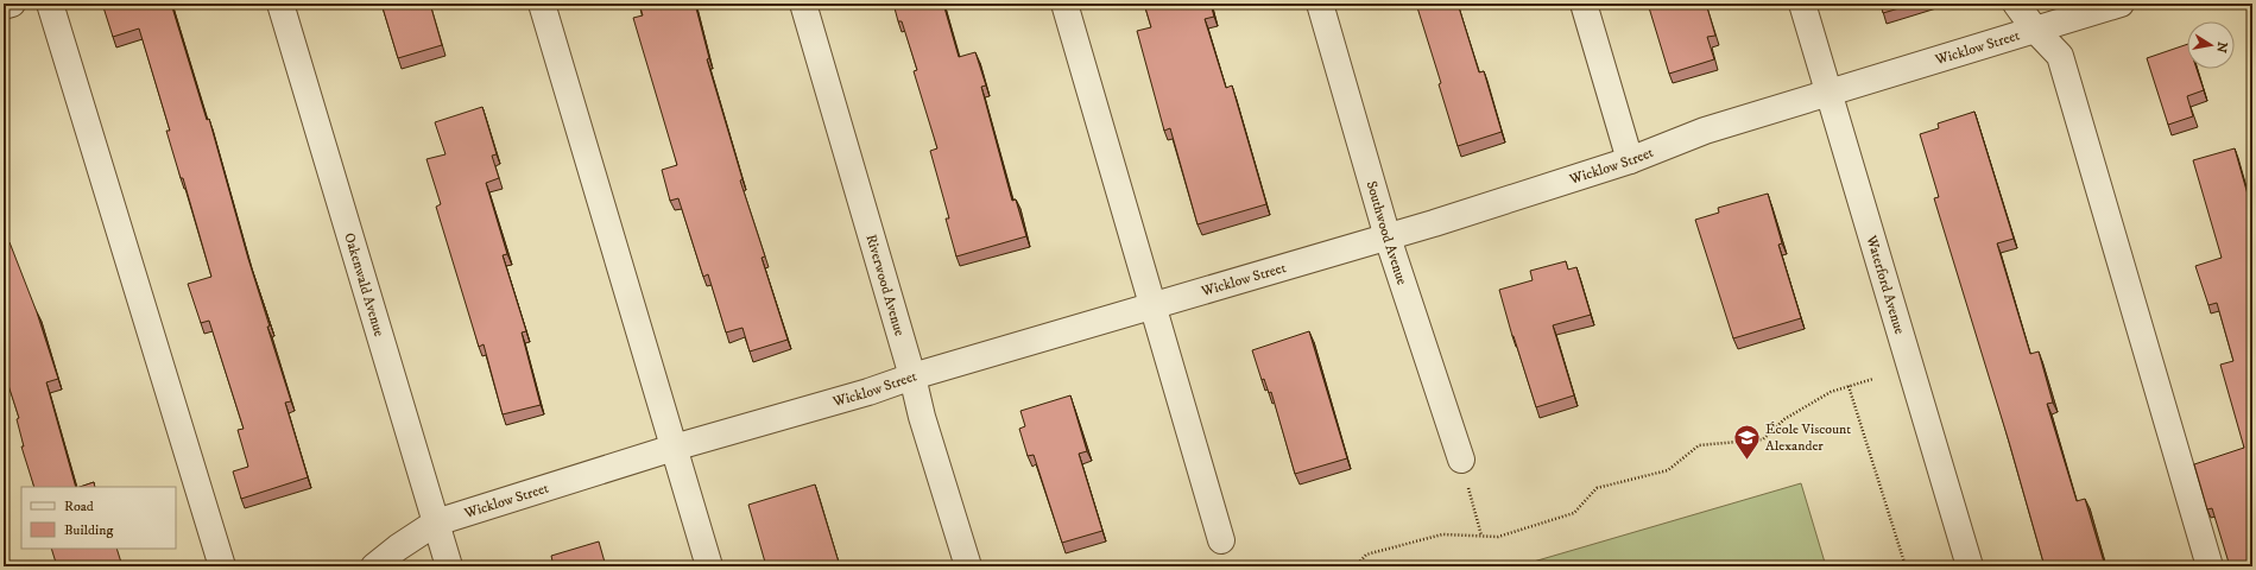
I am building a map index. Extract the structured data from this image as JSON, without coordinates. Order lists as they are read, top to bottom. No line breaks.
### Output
{"streets":{"street":["Wicklow Street","Southwood Avenue","Oakenwald Avenue","Riverwood Avenue","Waterford Avenue"]},"crossings":[["Wicklow Street","Southwood Avenue"],["Wicklow Street","Oakenwald Avenue"],["Wicklow Street","Riverwood Avenue"],["Wicklow Street","Waterford Avenue"]],"places":{"school or university":["École Viscount Alexander"]},"legend":["Road","Building"],"north":"right"}
